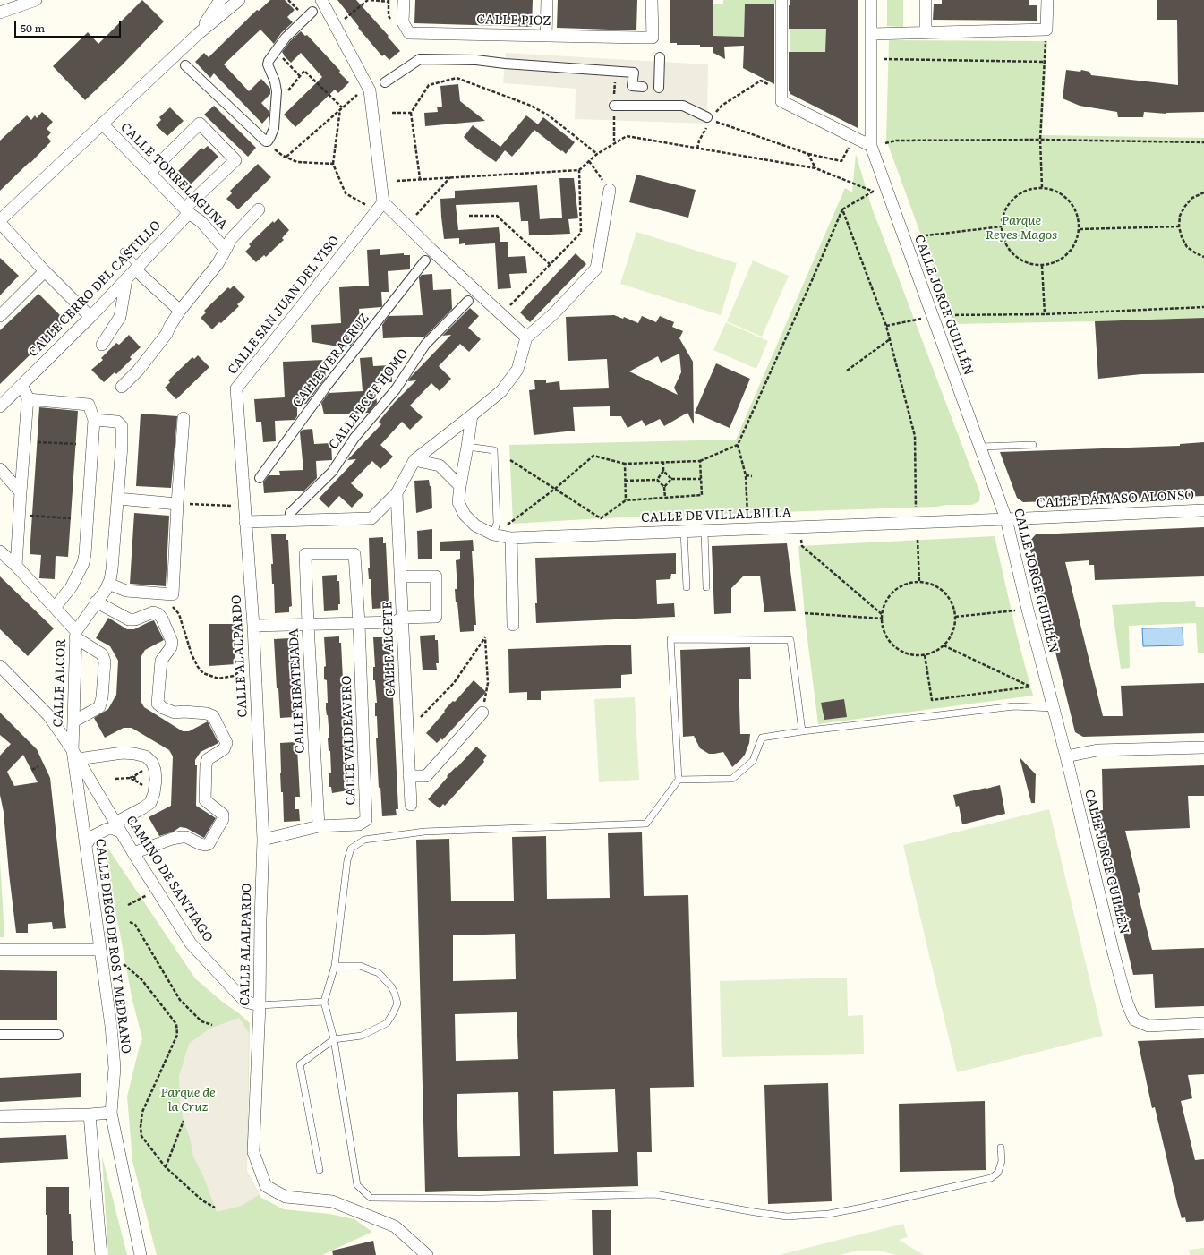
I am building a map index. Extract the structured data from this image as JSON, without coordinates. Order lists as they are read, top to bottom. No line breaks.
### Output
{"streets":{"street":["CALLE PIOZ","CALLE TORRELAGUNA","CALLE CERRO DEL CASTILLO","CALLE SAN JUAN DEL VISO","CALLE JORGE GUILLÉN","CALLE VERACRUZ","CALLE ECCE HOMO","CALLE DÁMASO ALONSO","CALLE DE VILLALBILLA","CALLE ALGETE","CALLE ALALPARDO","CALLE ALCOR","CALLE RIBATEJADA","CALLE VALDEAVERO","CAMINO DE SANTIAGO","CALLE DIEGO DE ROS Y MEDRANO"]},"crossings":[["CALLE TORRELAGUNA","CALLE CERRO DEL CASTILLO"],["CALLE SAN JUAN DEL VISO","CALLE ALALPARDO"],["CALLE JORGE GUILLÉN","CALLE DÁMASO ALONSO"],["CALLE JORGE GUILLÉN","CALLE DE VILLALBILLA"],["CALLE DÁMASO ALONSO","CALLE DE VILLALBILLA"],["CALLE ALALPARDO","CALLE VALDEAVERO"],["CALLE ALALPARDO","CAMINO DE SANTIAGO"],["CALLE ALCOR","CAMINO DE SANTIAGO"],["CALLE ALCOR","CALLE DIEGO DE ROS Y MEDRANO"],["CALLE RIBATEJADA","CALLE VALDEAVERO"],["CAMINO DE SANTIAGO","CALLE DIEGO DE ROS Y MEDRANO"]],"parks":["Parque Reyes Magos","Parque de la Cruz"],"scale_bar":"50 m"}
